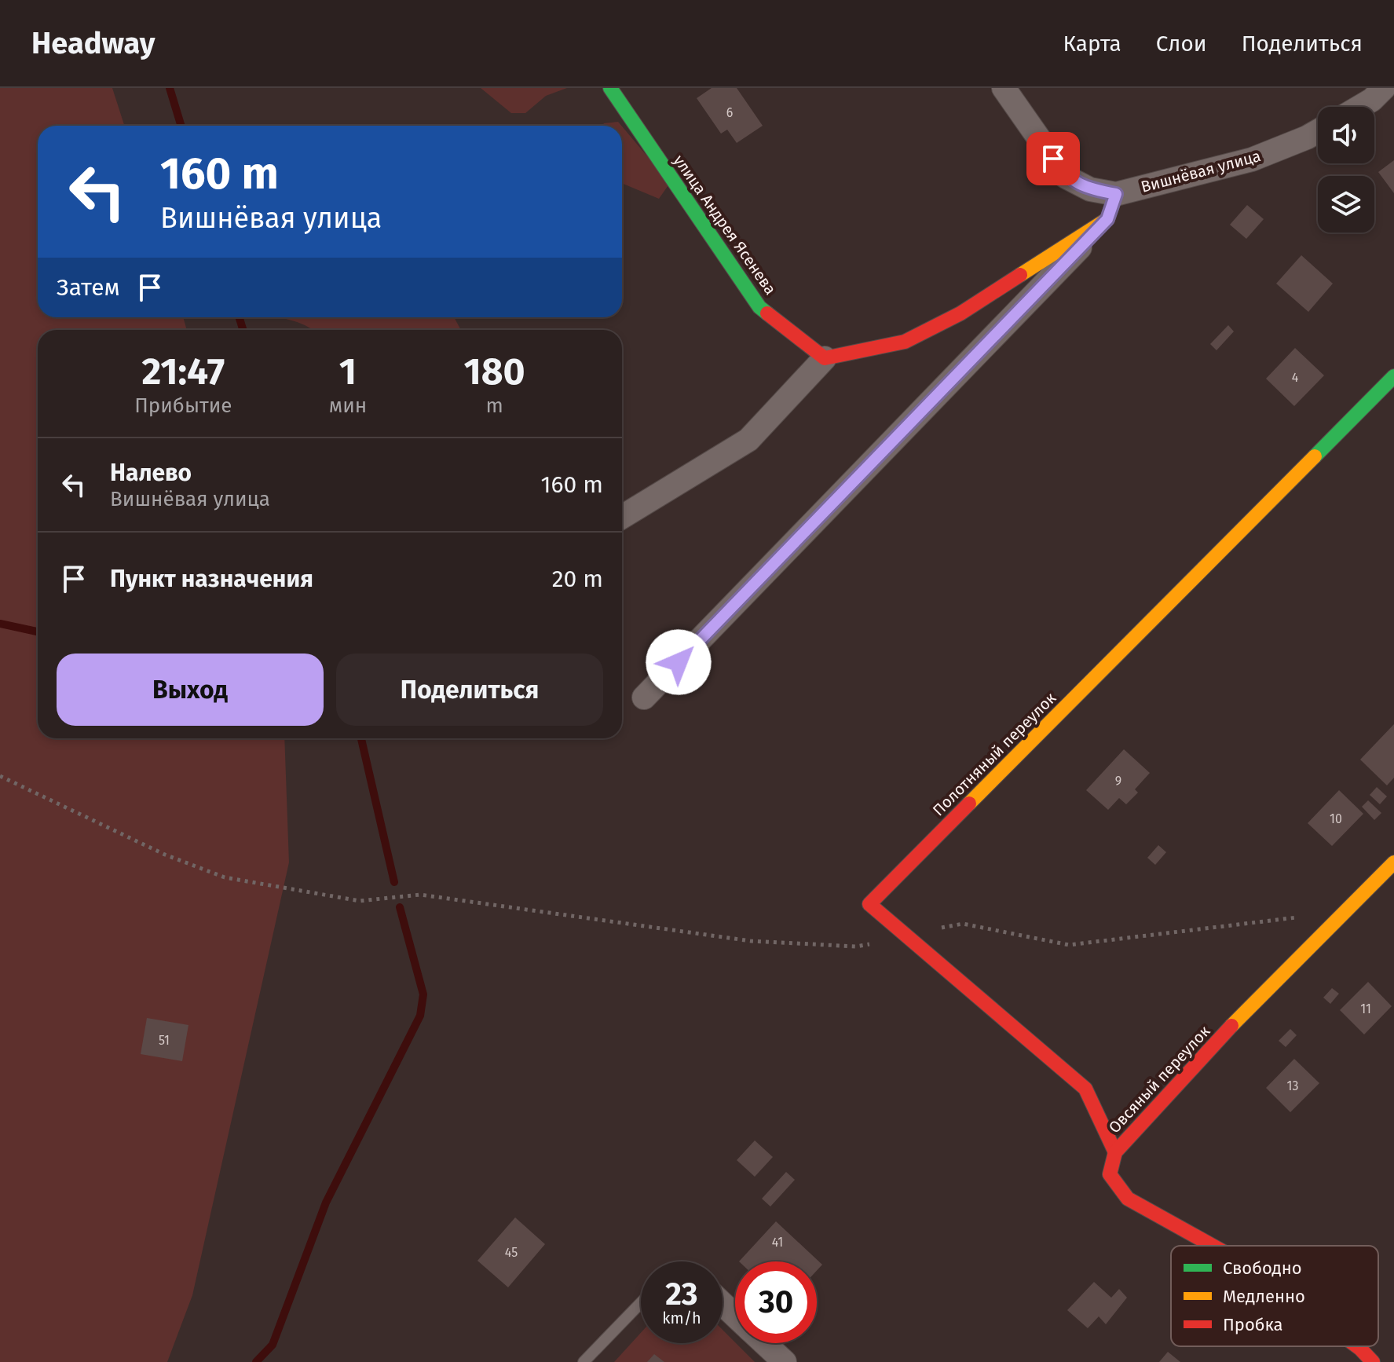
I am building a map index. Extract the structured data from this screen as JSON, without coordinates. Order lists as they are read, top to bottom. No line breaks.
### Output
{"streets":{"street":["Вишнёвая улица","улица Андрея Ясенева","Полотняный переулок","Овсяный переулок"]},"crossings":[["Полотняный переулок","Овсяный переулок"]],"house_numbers":["6","4","9","10","11","51","13","41","45"],"legend":["Свободно","Медленно","Пробка"],"page":{"header":"Headway","nav":["Карта","Слои","Поделиться"],"turn":["160 m","Вишнёвая улица"],"then":"Затем","eta":["21:47","Прибытие","1","мин","180","m"],"list":[{"name":"Налево","note":"Вишнёвая улица","value":"160 m"},{"name":"Пункт назначения","value":"20 m"}],"buttons":["Выход","Поделиться"],"speed":"23 km/h","limit":"30"}}
